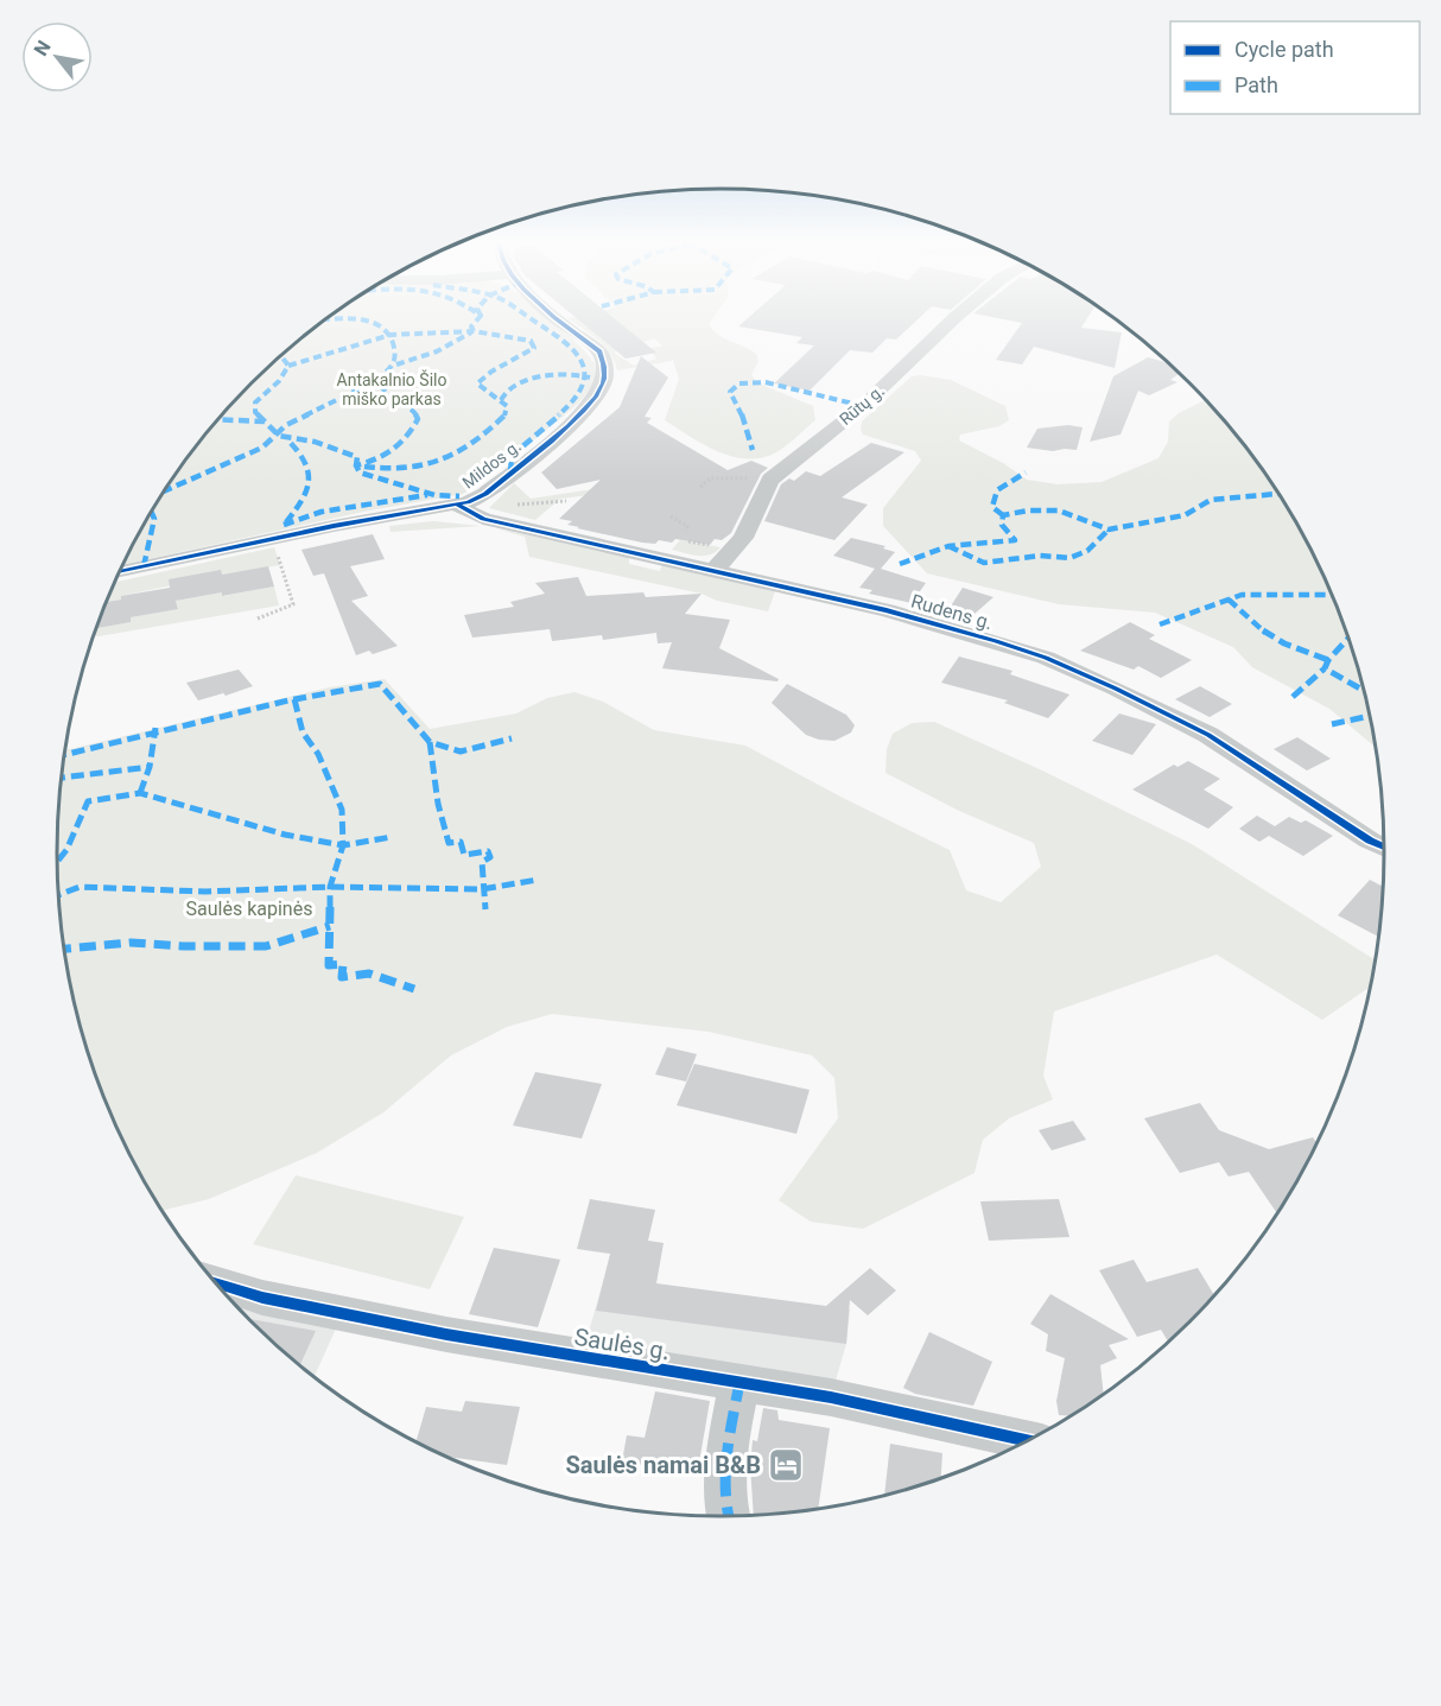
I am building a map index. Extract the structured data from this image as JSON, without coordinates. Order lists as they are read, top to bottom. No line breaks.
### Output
{"streets":{"street":["Rūtų g.","Mildos g.","Rudens g.","Saulės g."]},"crossings":[["Rūtų g.","Rudens g."],["Mildos g.","Rudens g."]],"parks":["Antakalnio Šilo miško parkas","Saulės kapinės"],"places":{"hotel":["Saulės namai B&B"]},"legend":["Cycle path","Path"],"north":"top left"}
